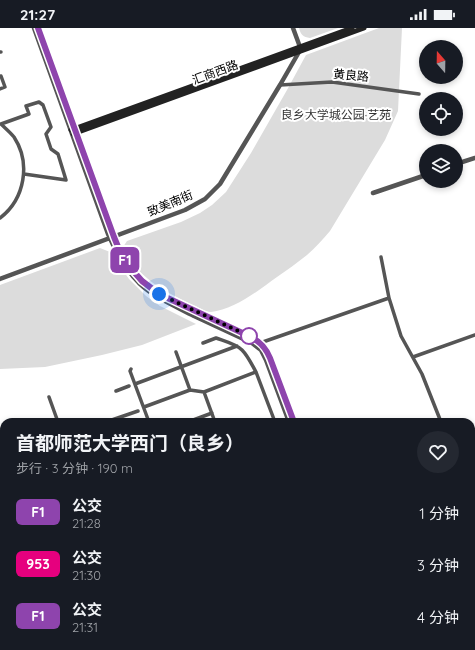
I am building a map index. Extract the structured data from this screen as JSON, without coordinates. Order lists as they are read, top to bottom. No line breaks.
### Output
{"streets":{"main road":["汇商西路"],"street":["黄良路","致美南街"]},"crossings":[["汇商西路","致美南街"],["黄良路","致美南街"]],"parks":["良乡大学城公园·艺苑"],"lines":["bus line F1"],"north":"top","page":{"status":"21:27","on_map":"F1","heading":["首都师范大学西门（良乡）","步行 · 3 分钟 · 190 m"],"list":[{"mark":"F1","name":"公交","note":"21:28","value":"1 分钟"},{"mark":"953","name":"公交","note":"21:30","value":"3 分钟"},{"mark":"F1","name":"公交","note":"21:31","value":"4 分钟"}]}}
